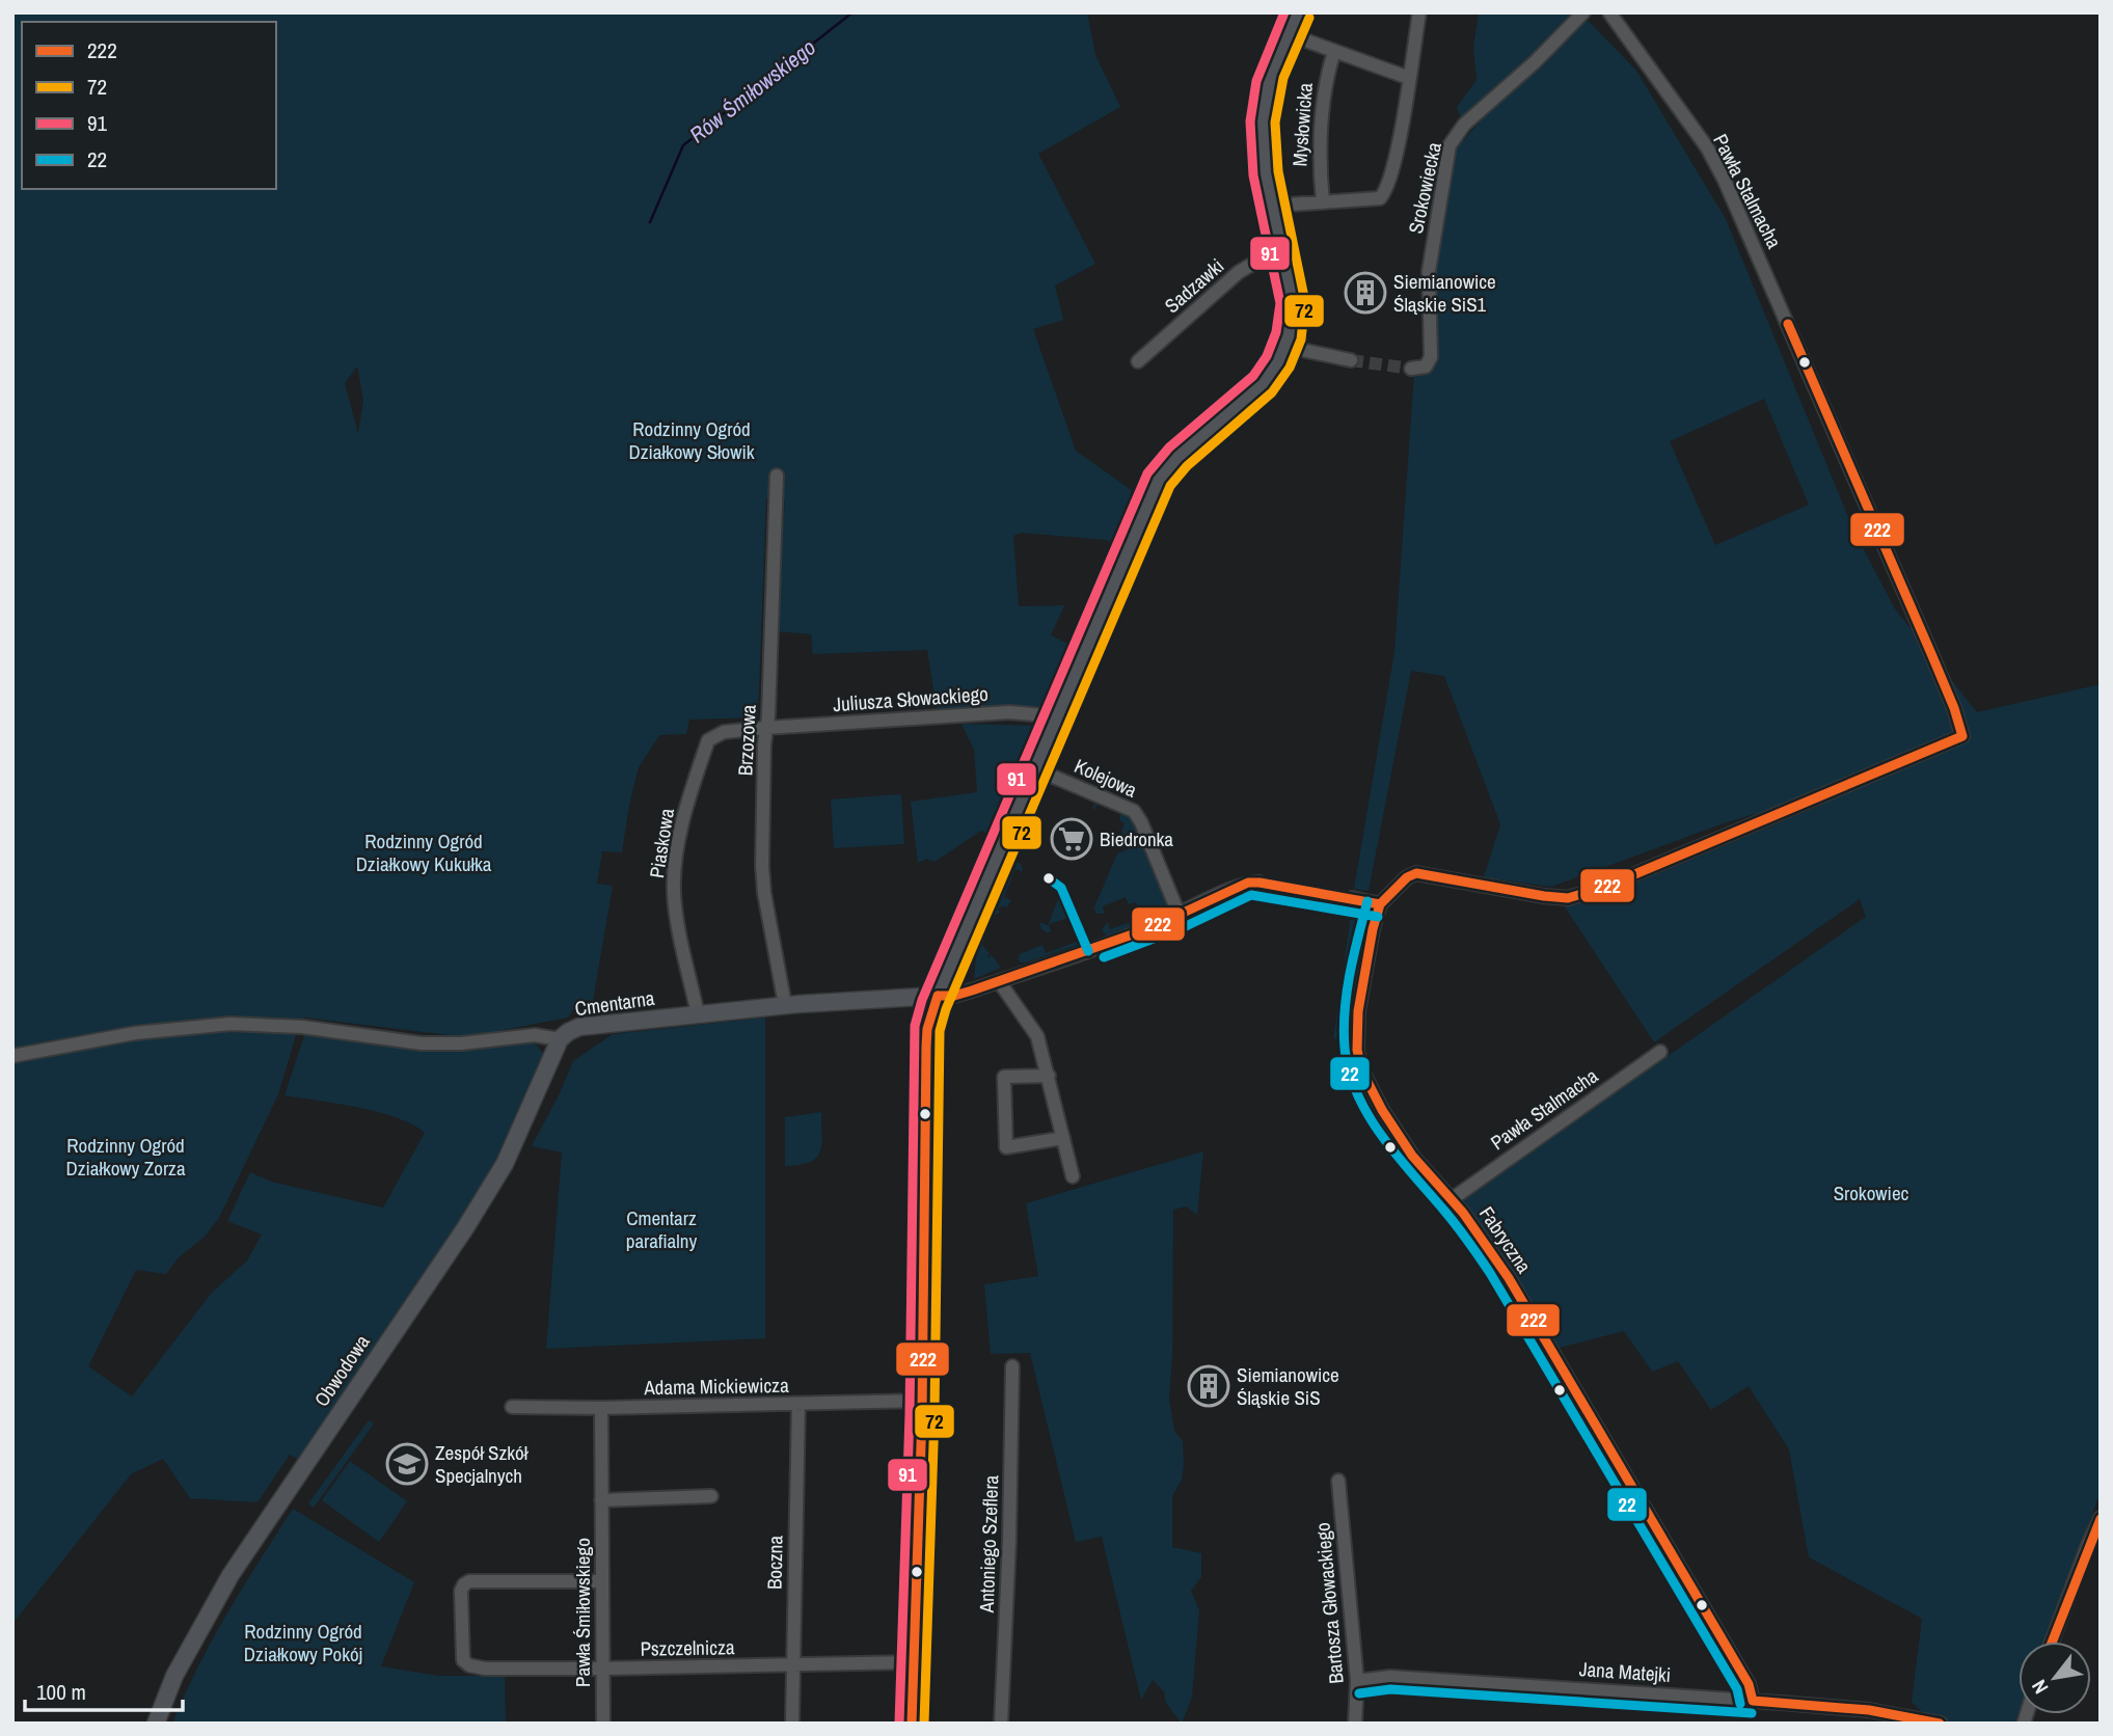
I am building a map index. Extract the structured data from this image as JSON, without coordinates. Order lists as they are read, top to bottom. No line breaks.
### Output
{"streets":{"street":["Mysłowicka","Srokowiecka","Pawła Stalmacha","Sadzawki","Juliusza Słowackiego","Brzozowa","Kolejowa","Piaskowa","Cmentarna","Fabryczna","Obwodowa","Adama Mickiewicza","Antoniego Szeflera","Boczna","Bartosza Głowackiego","Pawła Śmiłowskiego","Pszczelnicza","Jana Matejki"]},"crossings":[["Mysłowicka","Sadzawki"],["Mysłowicka","Juliusza Słowackiego"],["Mysłowicka","Kolejowa"],["Mysłowicka","Cmentarna"],["Mysłowicka","Adama Mickiewicza"],["Mysłowicka","Pszczelnicza"],["Pawła Stalmacha","Fabryczna"],["Juliusza Słowackiego","Brzozowa"],["Juliusza Słowackiego","Piaskowa"],["Brzozowa","Piaskowa"],["Brzozowa","Cmentarna"],["Piaskowa","Cmentarna"],["Cmentarna","Obwodowa"],["Fabryczna","Jana Matejki"],["Adama Mickiewicza","Boczna"],["Adama Mickiewicza","Pawła Śmiłowskiego"],["Boczna","Pszczelnicza"],["Bartosza Głowackiego","Jana Matejki"],["Pawła Śmiłowskiego","Pszczelnicza"]],"water":["Rów Śmiłowskiego"],"parks":["Rodzinny Ogród Działkowy Słowik","Rodzinny Ogród Działkowy Kukułka","Rodzinny Ogród Działkowy Zorza","Srokowiec","Cmentarz parafialny","Rodzinny Ogród Działkowy Pokój"],"places":{"building":["Siemianowice Śląskie SiS1","Siemianowice Śląskie SiS"],"supermarket":["Biedronka"],"school or university":["Zespół Szkół Specjalnych"]},"lines":["transit line 91","transit line 72","transit line 222","transit line 22"],"legend":["222","72","91","22"],"scale_bar":"100 m","north":"bottom left"}
